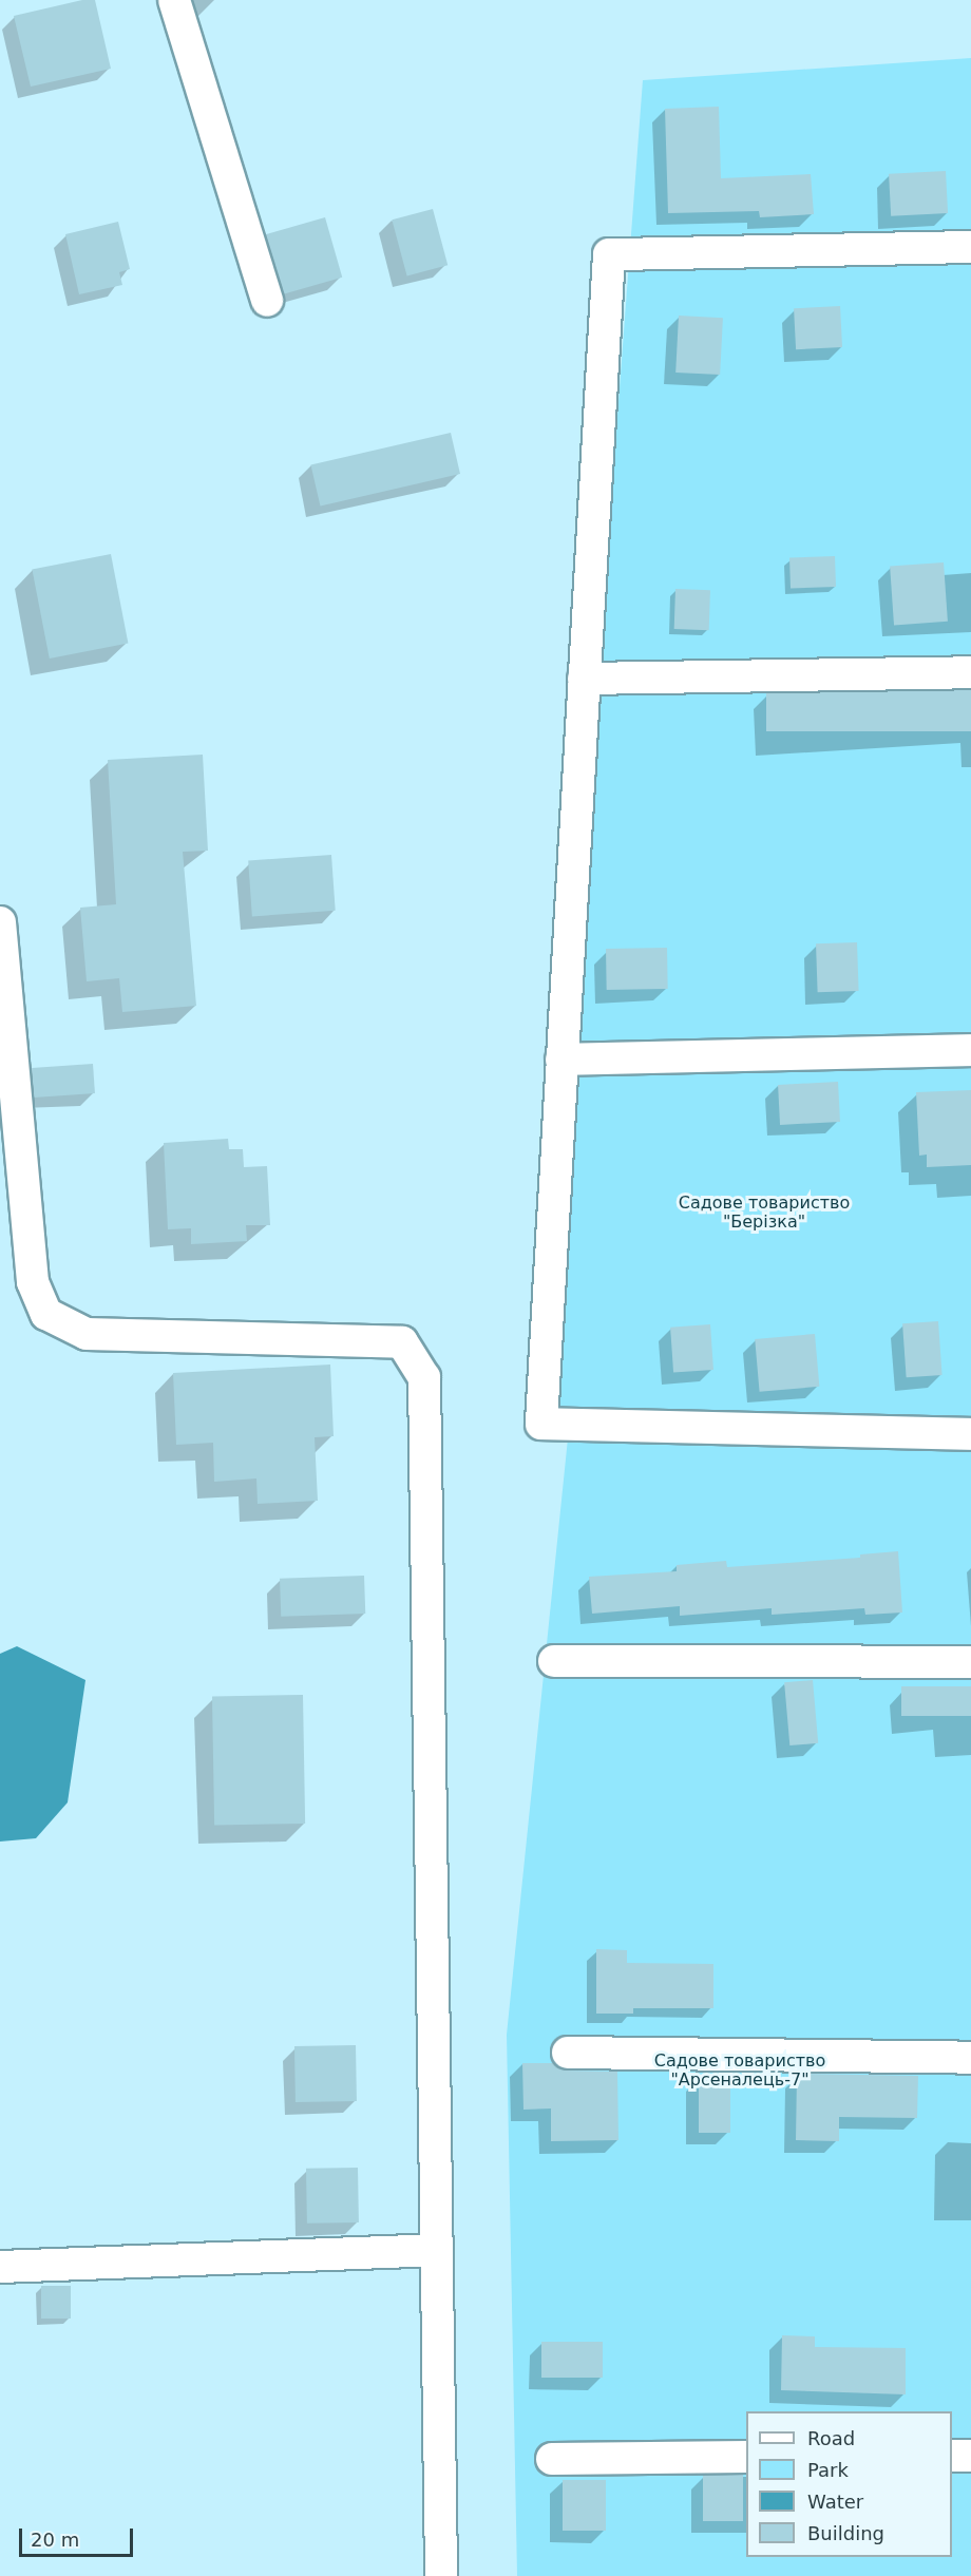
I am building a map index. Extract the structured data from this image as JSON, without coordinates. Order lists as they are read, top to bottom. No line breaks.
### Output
{"parks":["Садове товариство \"Берізка\"","Садове товариство \"Арсеналець-7\""],"legend":["Road","Park","Water","Building"],"scale_bar":"20 m"}
